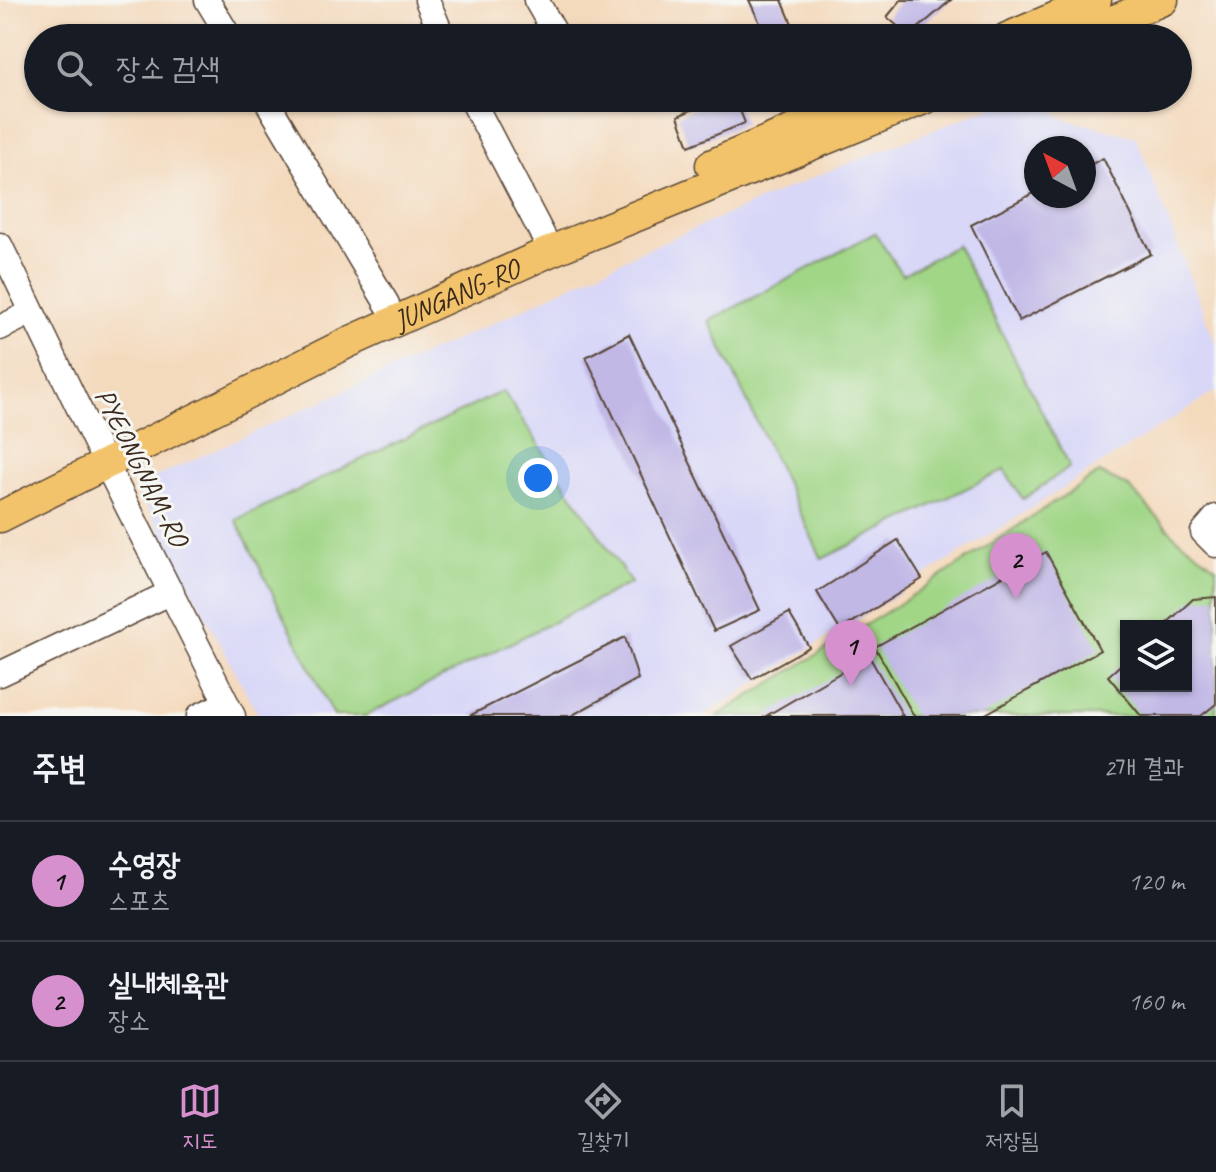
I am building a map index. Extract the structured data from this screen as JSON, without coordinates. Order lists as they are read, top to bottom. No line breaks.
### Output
{"streets":{"main road":["JUNGANG-RO"],"street":["PYEONGNAM-RO"]},"crossings":[["JUNGANG-RO","PYEONGNAM-RO"]],"north":"top left","page":{"search":"장소 검색","pins":["2","1"],"heading":["주변","2개 결과"],"list":[{"mark":"1","name":"수영장","note":"스포츠","value":"120 m"},{"mark":"2","name":"실내체육관","note":"장소","value":"160 m"}],"nav":["지도","길찾기","저장됨"]}}
